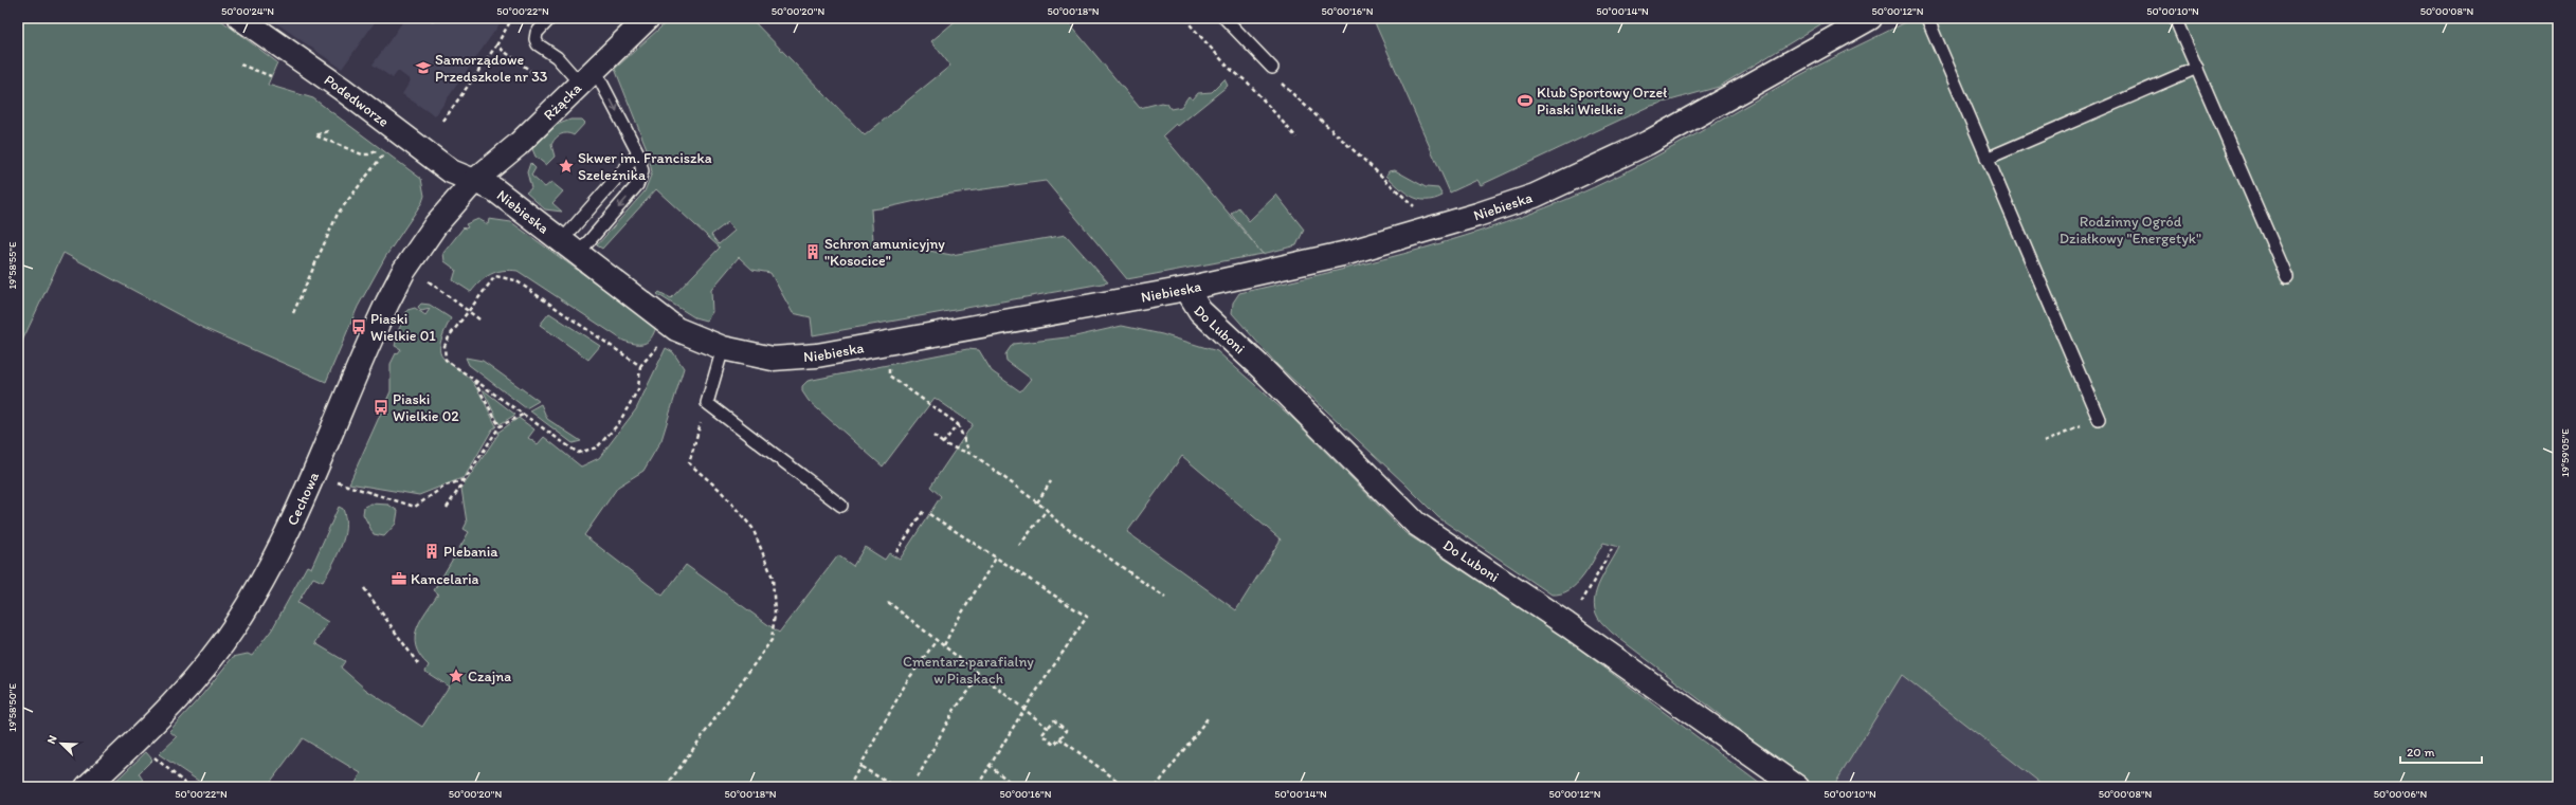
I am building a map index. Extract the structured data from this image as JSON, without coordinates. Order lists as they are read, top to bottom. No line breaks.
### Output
{"streets":{"street":["Rżącka","Podedworze","Niebieska","Do Luboni","Cechowa"]},"crossings":[["Rżącka","Podedworze"],["Rżącka","Niebieska"],["Rżącka","Cechowa"],["Podedworze","Niebieska"],["Podedworze","Cechowa"],["Niebieska","Do Luboni"],["Niebieska","Cechowa"]],"parks":["Rodzinny Ogród Działkowy \"Energetyk\"","Cmentarz parafialny w Piaskach"],"places":{"school or university":["Samorządowe Przedszkole nr 33"],"sports":["Klub Sportowy Orzeł Piaski Wielkie"],"place":["Skwer im. Franciszka Szeleźnika","Czajna"],"building":["Schron amunicyjny \"Kosocice\"","Plebania"],"bus stop":["Piaski Wielkie 01","Piaski Wielkie 02"],"office":["Kancelaria"]},"scale_bar":"20 m","north":"top left","coordinates":["50°00'24\"N","50°00'22\"N","50°00'20\"N","50°00'18\"N","50°00'16\"N","50°00'14\"N","50°00'12\"N","50°00'10\"N","50°00'08\"N","19°58'55\"E","19°59'05\"E","19°58'50\"E","50°00'06\"N"]}
